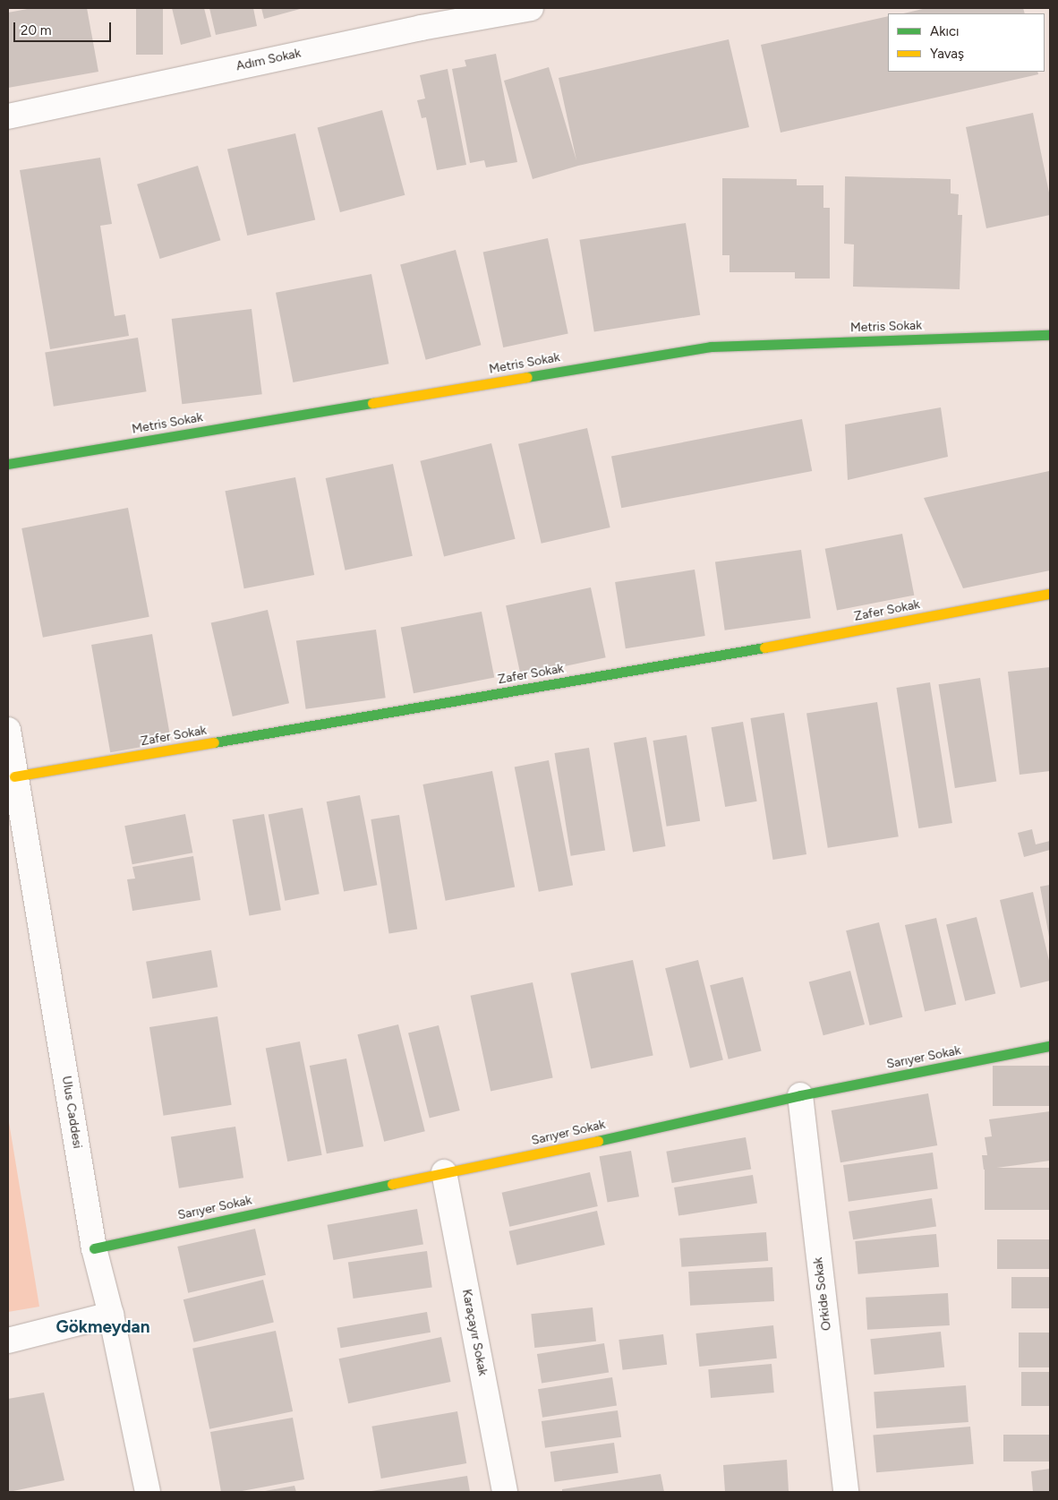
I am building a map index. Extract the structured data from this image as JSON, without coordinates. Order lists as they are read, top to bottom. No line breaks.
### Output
{"streets":{"street":["Adım Sokak","Metris Sokak","Zafer Sokak","Sarıyer Sokak","Ulus Caddesi","Orkide Sokak","Karaçayır Sokak"]},"crossings":[["Zafer Sokak","Ulus Caddesi"],["Sarıyer Sokak","Ulus Caddesi"],["Sarıyer Sokak","Orkide Sokak"],["Sarıyer Sokak","Karaçayır Sokak"]],"districts":["Gökmeydan"],"legend":["Akıcı","Yavaş"],"scale_bar":"20 m"}
